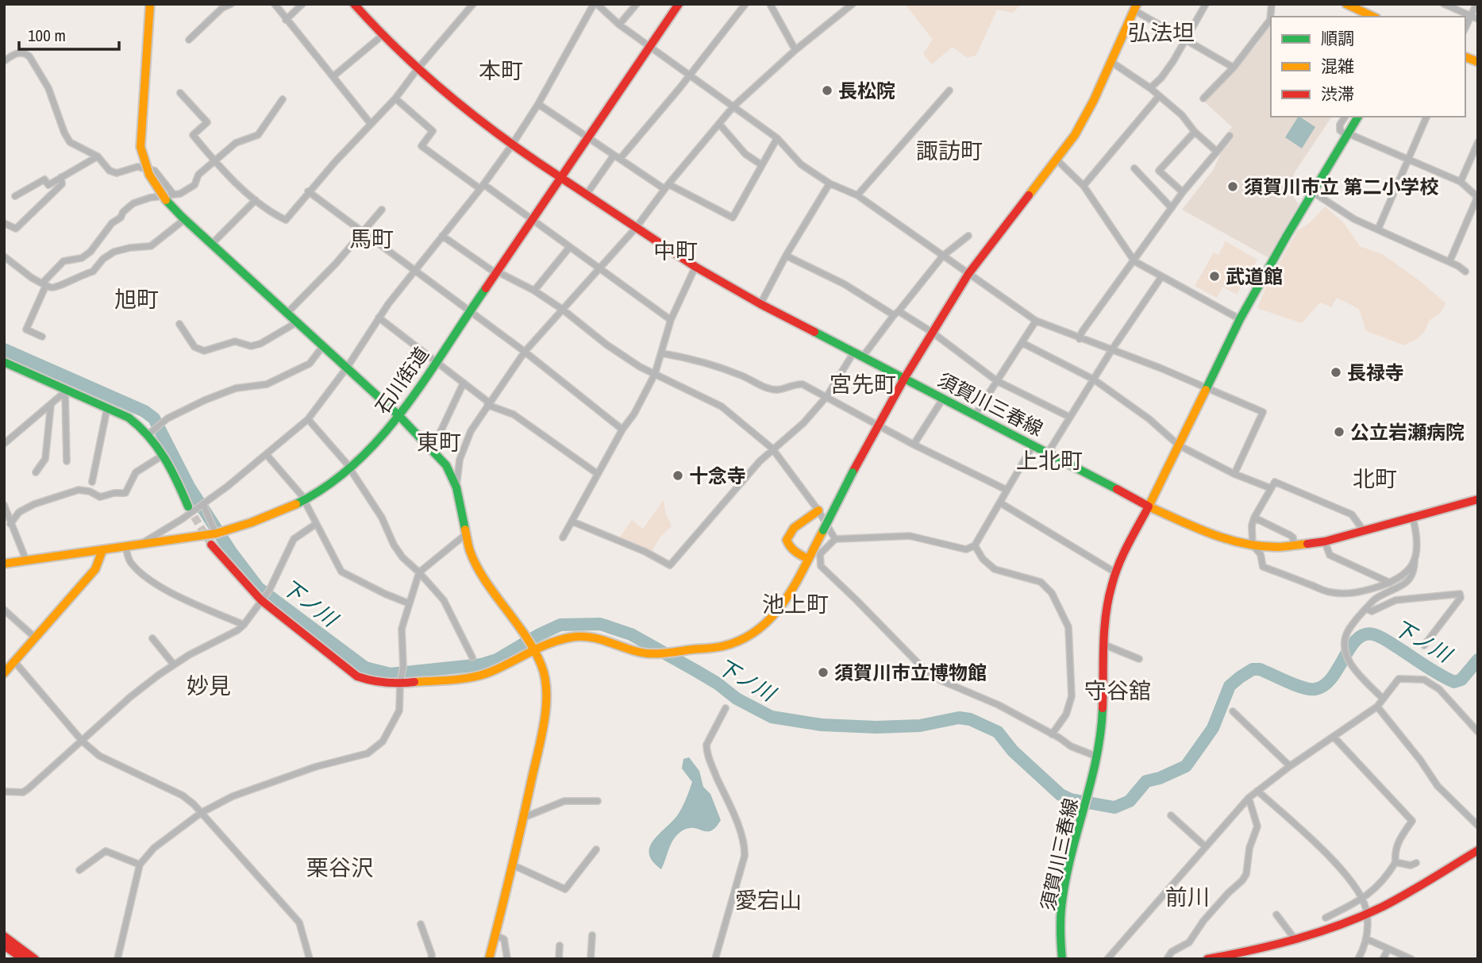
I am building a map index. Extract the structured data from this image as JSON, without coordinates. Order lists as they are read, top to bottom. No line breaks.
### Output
{"streets":{"street":["石川街道","須賀川三春線"]},"crossings":[["石川街道","須賀川三春線"]],"districts":["弘法坦","本町","諏訪町","馬町","中町","旭町","宮先町","東町","上北町","北町","池上町","妙見","守谷舘","栗谷沢","前川","愛宕山"],"water":["下ノ川"],"places":["長松院","須賀川市立 第二小学校","武道館","長禄寺","公立岩瀬病院","十念寺","須賀川市立博物館"],"legend":["順調","混雑","渋滞"],"scale_bar":"100 m"}
